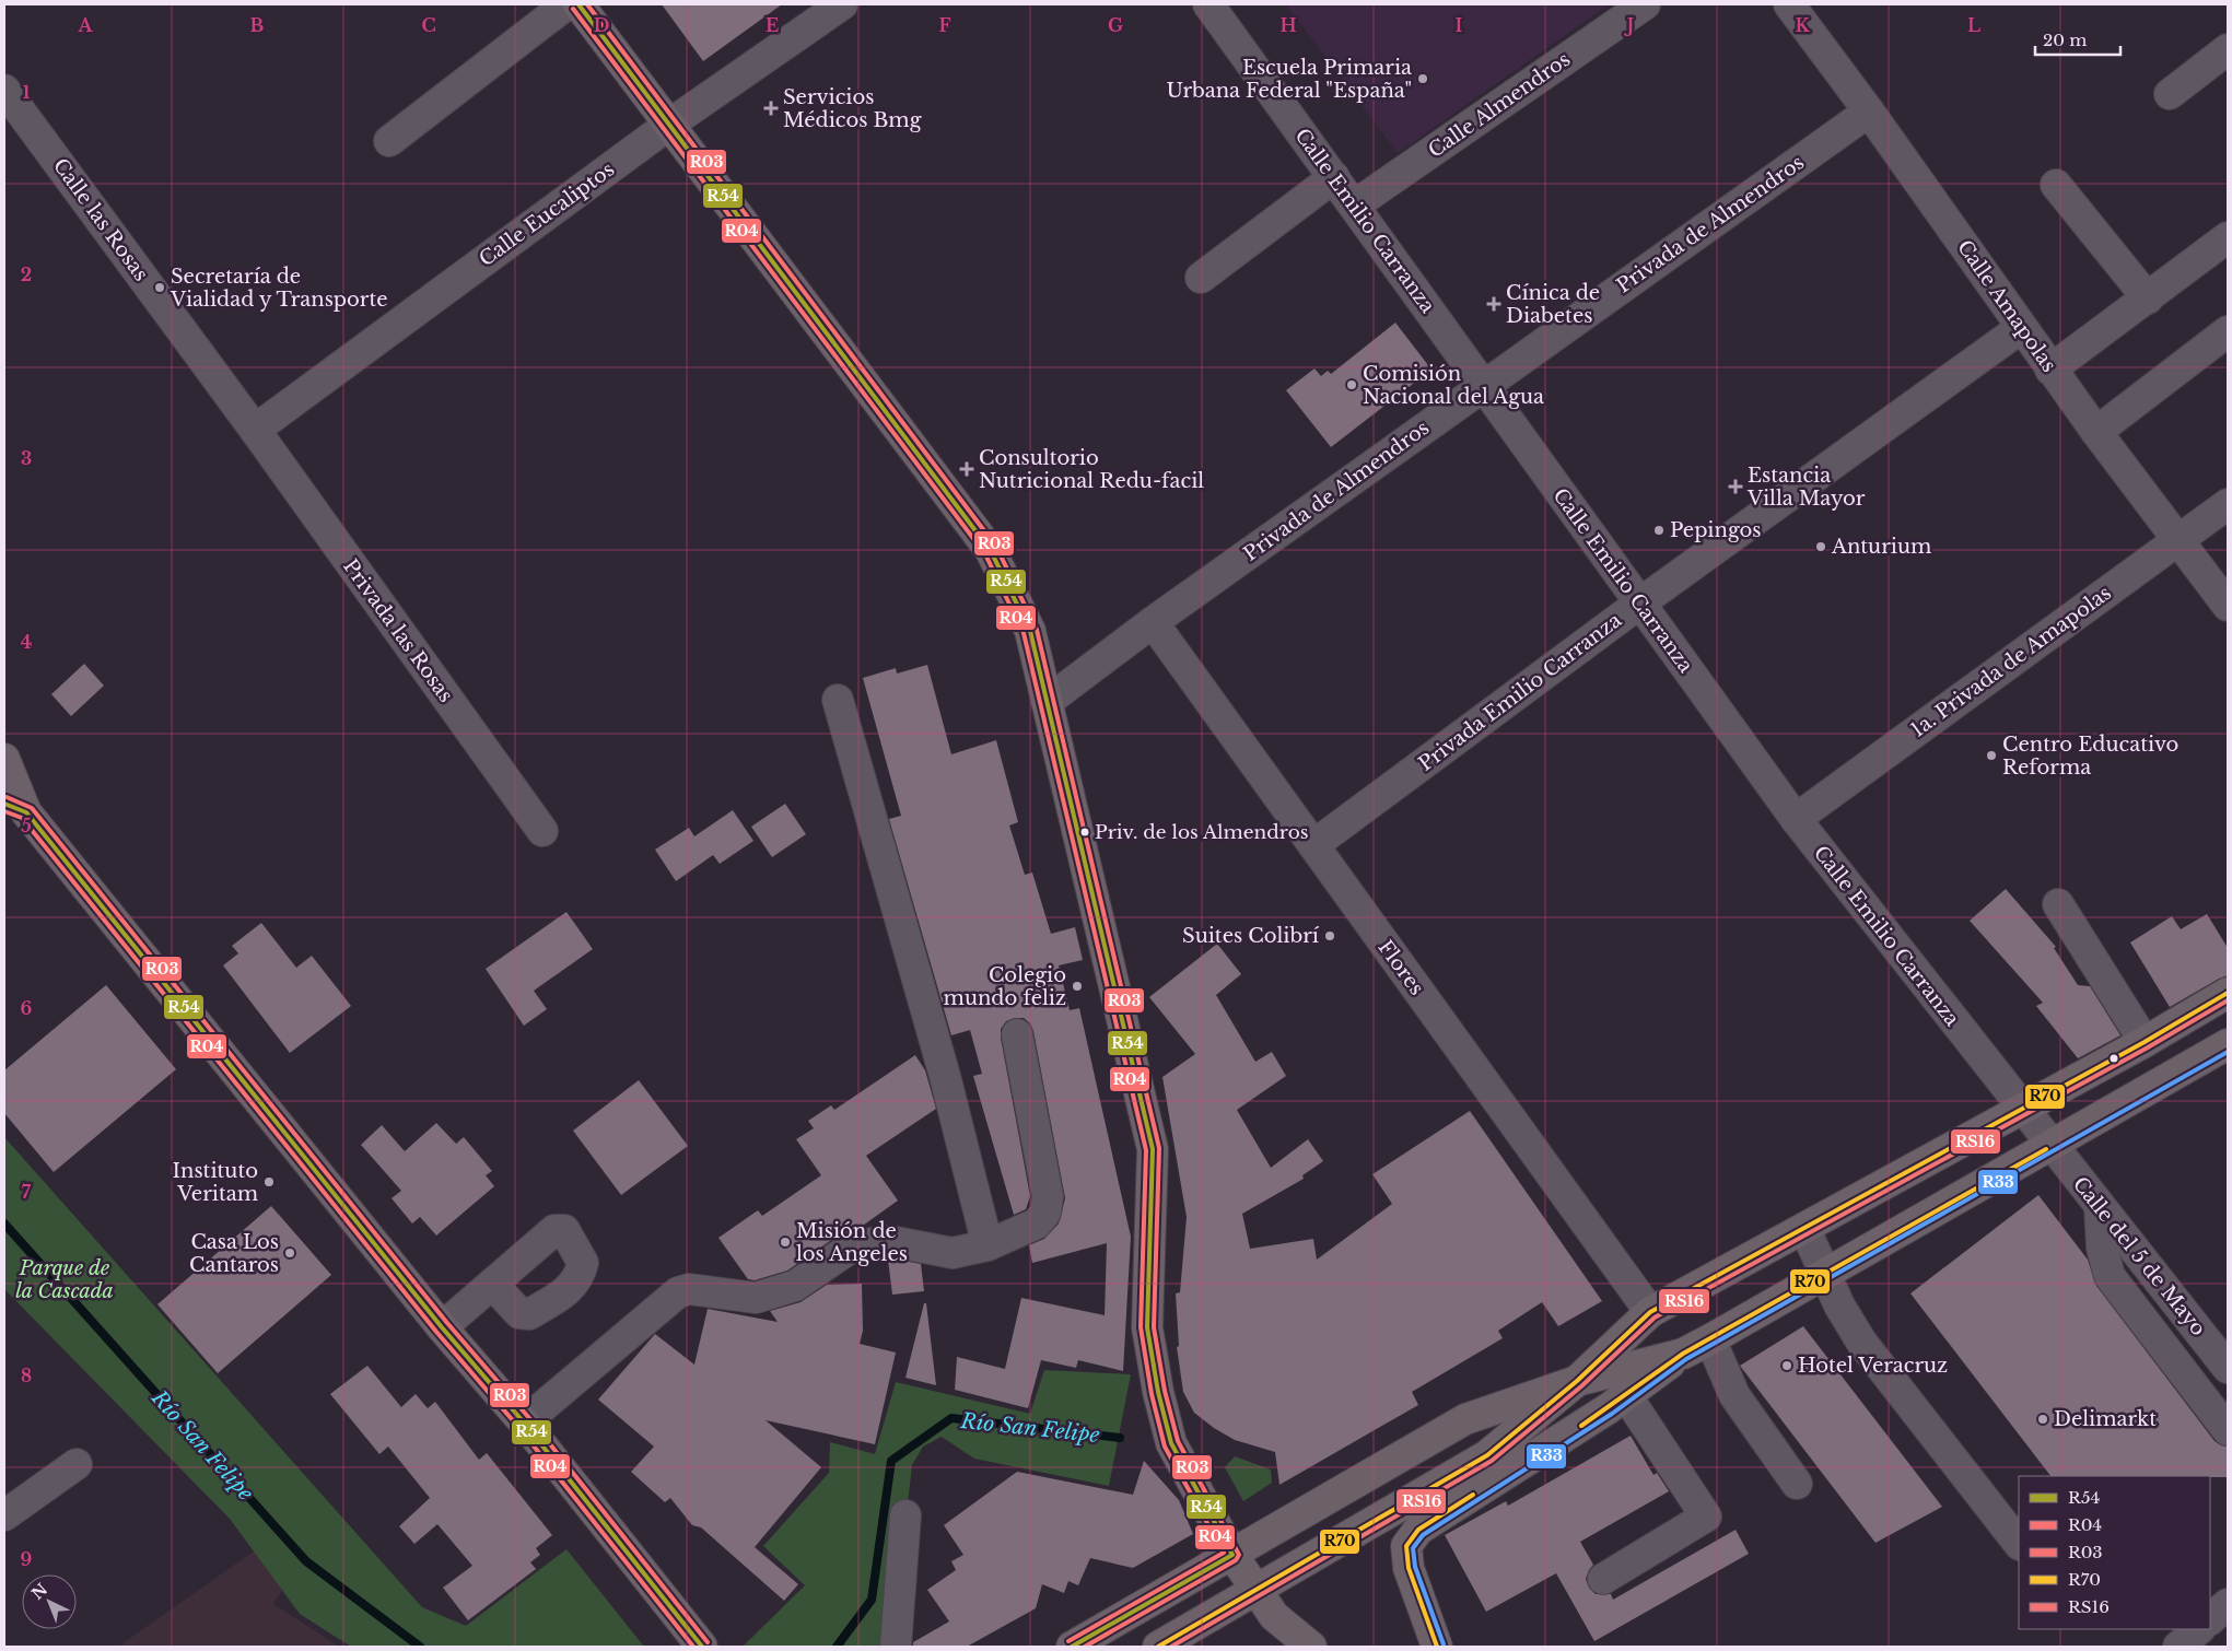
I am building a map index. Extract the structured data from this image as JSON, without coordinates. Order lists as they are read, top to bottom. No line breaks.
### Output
{"streets":{"street":["Calle Almendros","Calle Eucaliptos","Calle las Rosas","Calle Emilio Carranza","Privada de Almendros","Calle Amapolas","Privada las Rosas","1a. Privada de Amapolas","Privada Emilio Carranza","Flores","Calle del 5 de Mayo"]},"crossings":[["Calle Almendros","Calle Emilio Carranza"],["Calle Eucaliptos","Calle las Rosas"],["Calle Eucaliptos","Privada las Rosas"],["Calle las Rosas","Privada las Rosas"],["Calle Emilio Carranza","Privada de Almendros"],["Calle Emilio Carranza","1a. Privada de Amapolas"],["Calle Emilio Carranza","Privada Emilio Carranza"],["Calle Emilio Carranza","Calle del 5 de Mayo"],["Privada de Almendros","Calle Amapolas"],["Privada de Almendros","Flores"],["Calle Amapolas","1a. Privada de Amapolas"],["Calle Amapolas","Privada Emilio Carranza"],["Privada Emilio Carranza","Flores"]],"water":["Río San Felipe"],"parks":["Parque de la Cascada"],"places":{"other":["Escuela Primaria Urbana Federal \"España\"","Secretaría de Vialidad y Transporte","Comisión Nacional del Agua","Pepingos","Anturium","Centro Educativo Reforma","Priv. de los Almendros","Suites Colibrí","Colegio mundo feliz","Instituto Veritam","Misión de los Angeles","Casa Los Cantaros","Hotel Veracruz","Delimarkt"],"health":["Servicios Médicos Bmg","Cínica de Diabetes","Consultorio Nutricional Redu-facil","Estancia Villa Mayor"]},"lines":["transit line R54","transit line R03","transit line R04","transit line R70","transit line RS16","transit line R33"],"legend":["R54","R04","R03","R70","RS16"],"scale_bar":"20 m","north":"top left","grid":{"columns":["A","B","C","D","E","F","G","H","I","J","K","L"],"rows":["1","2","3","4","5","6","7","8","9"]}}
